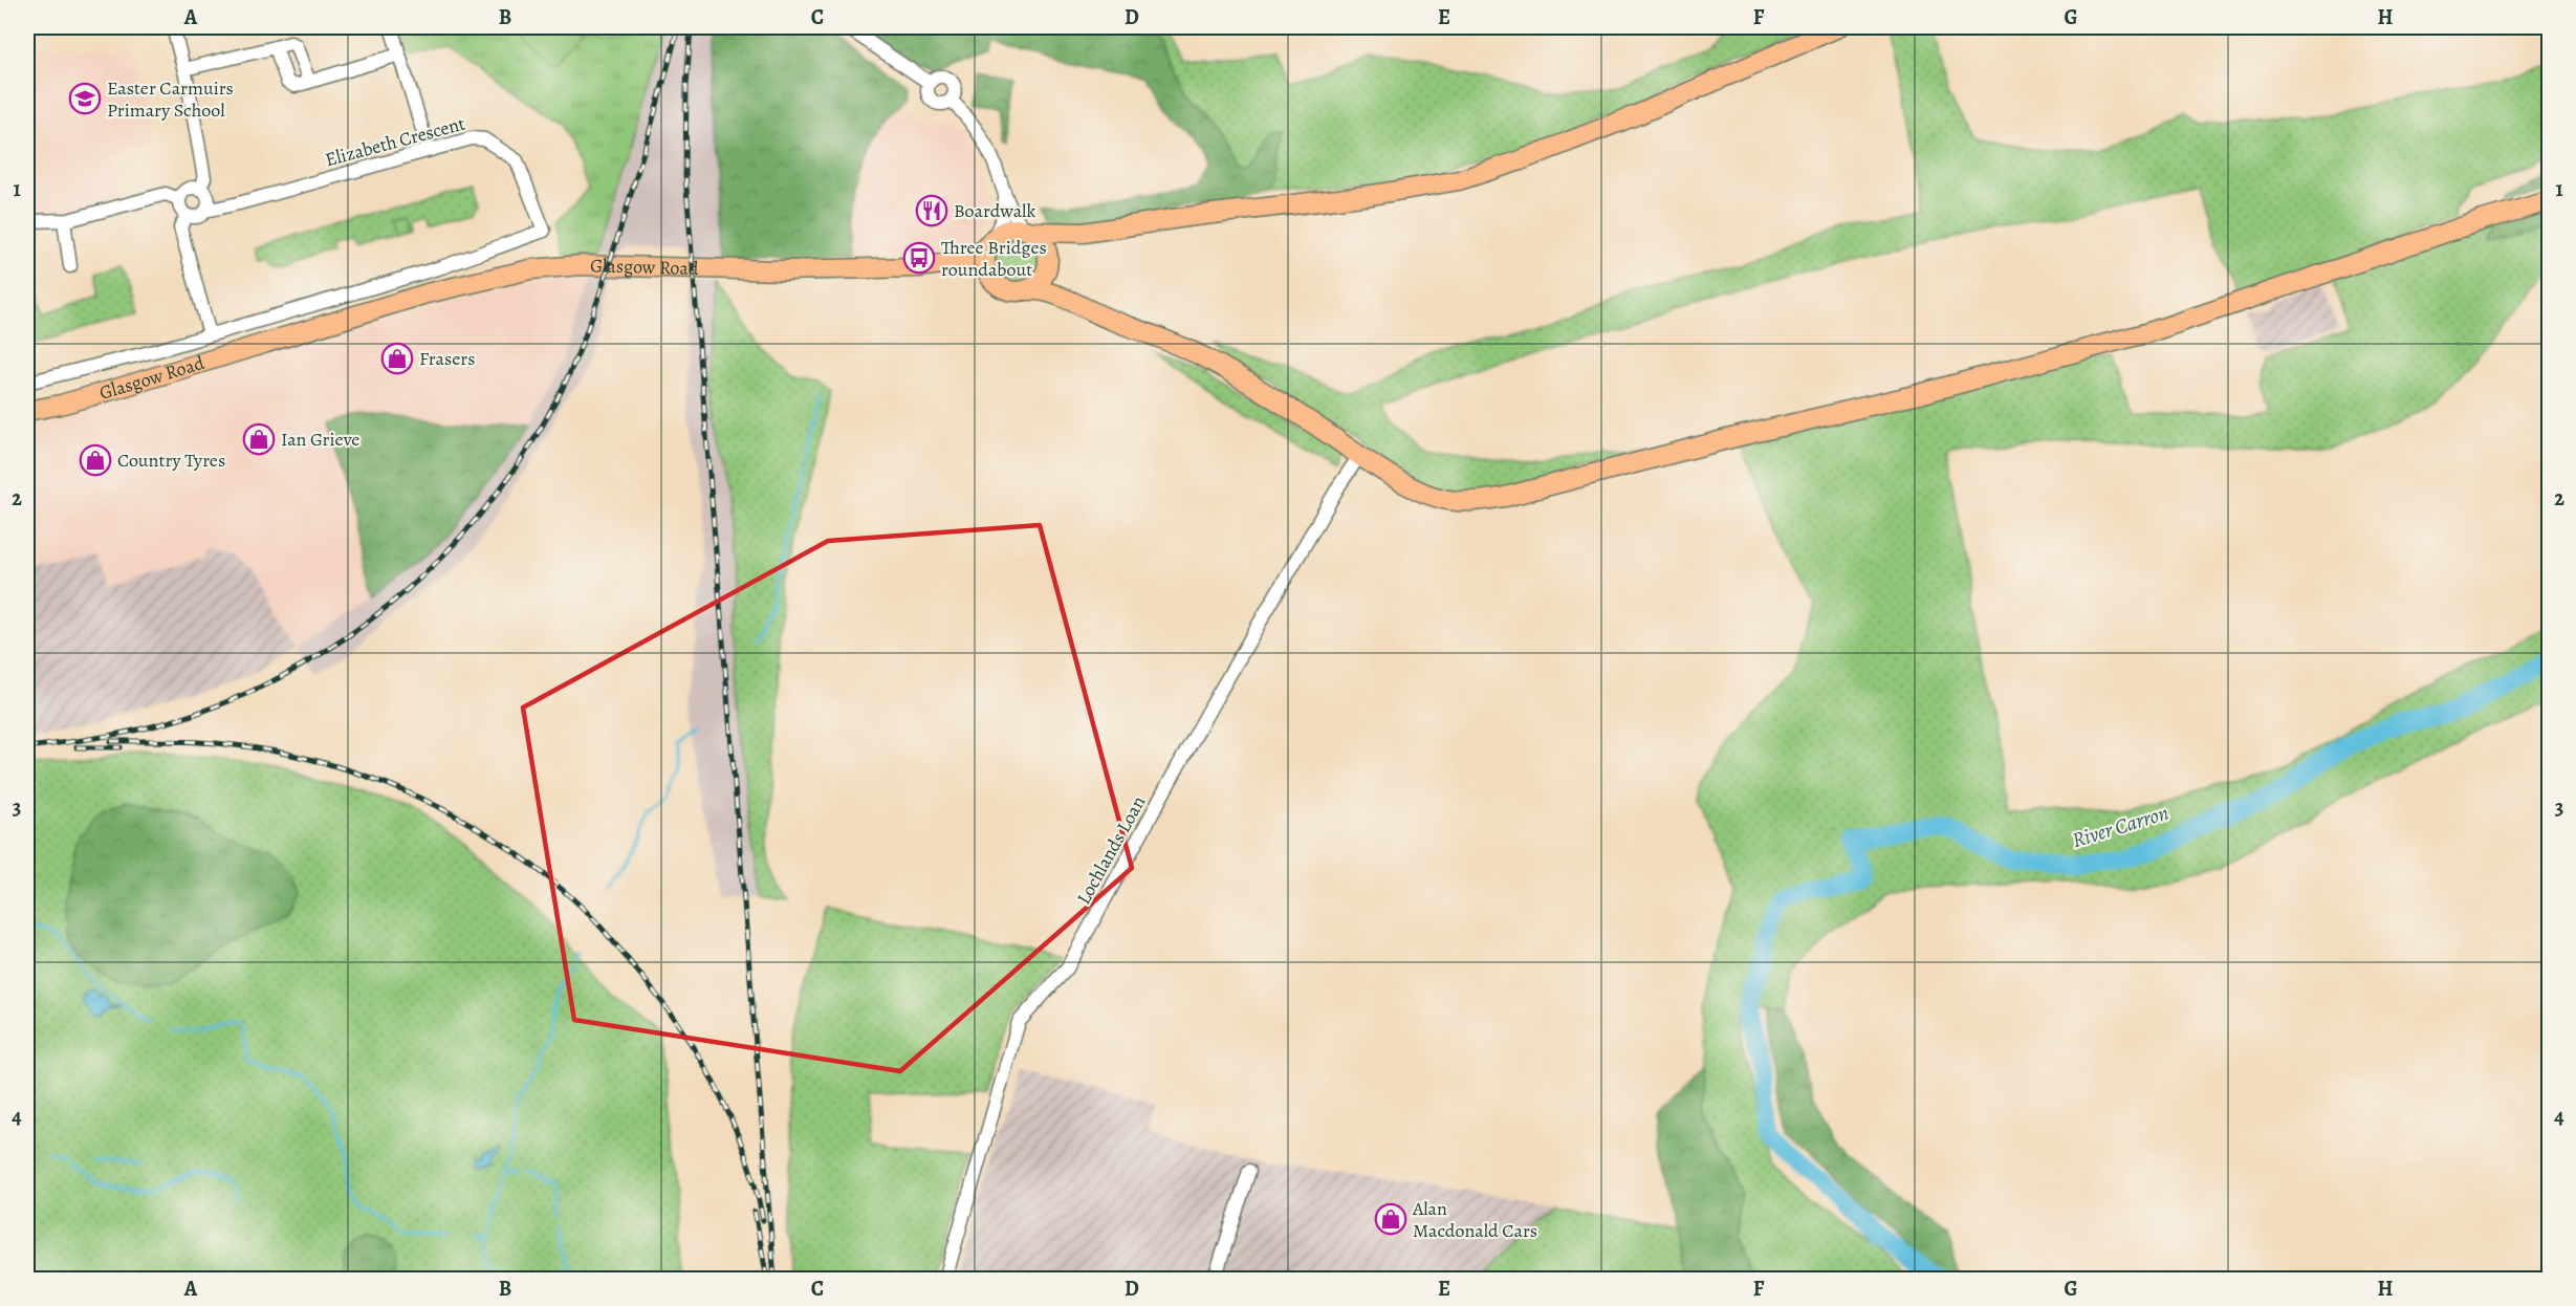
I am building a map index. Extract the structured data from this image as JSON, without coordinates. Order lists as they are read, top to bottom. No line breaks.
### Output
{"streets":{"main road":["Glasgow Road"],"street":["Elizabeth Crescent","Lochlands Loan"]},"crossings":[["Elizabeth Crescent","Glasgow Road"]],"water":["River Carron"],"places":{"school or university":["Easter Carmuirs Primary School"],"restaurant":["Boardwalk"],"bus stop":["Three Bridges roundabout"],"shop":["Frasers","Ian Grieve","Country Tyres","Alan Macdonald Cars"]},"grid":{"columns":["A","B","C","D","E","F","G","H"],"rows":["1","2","3","4"]}}
